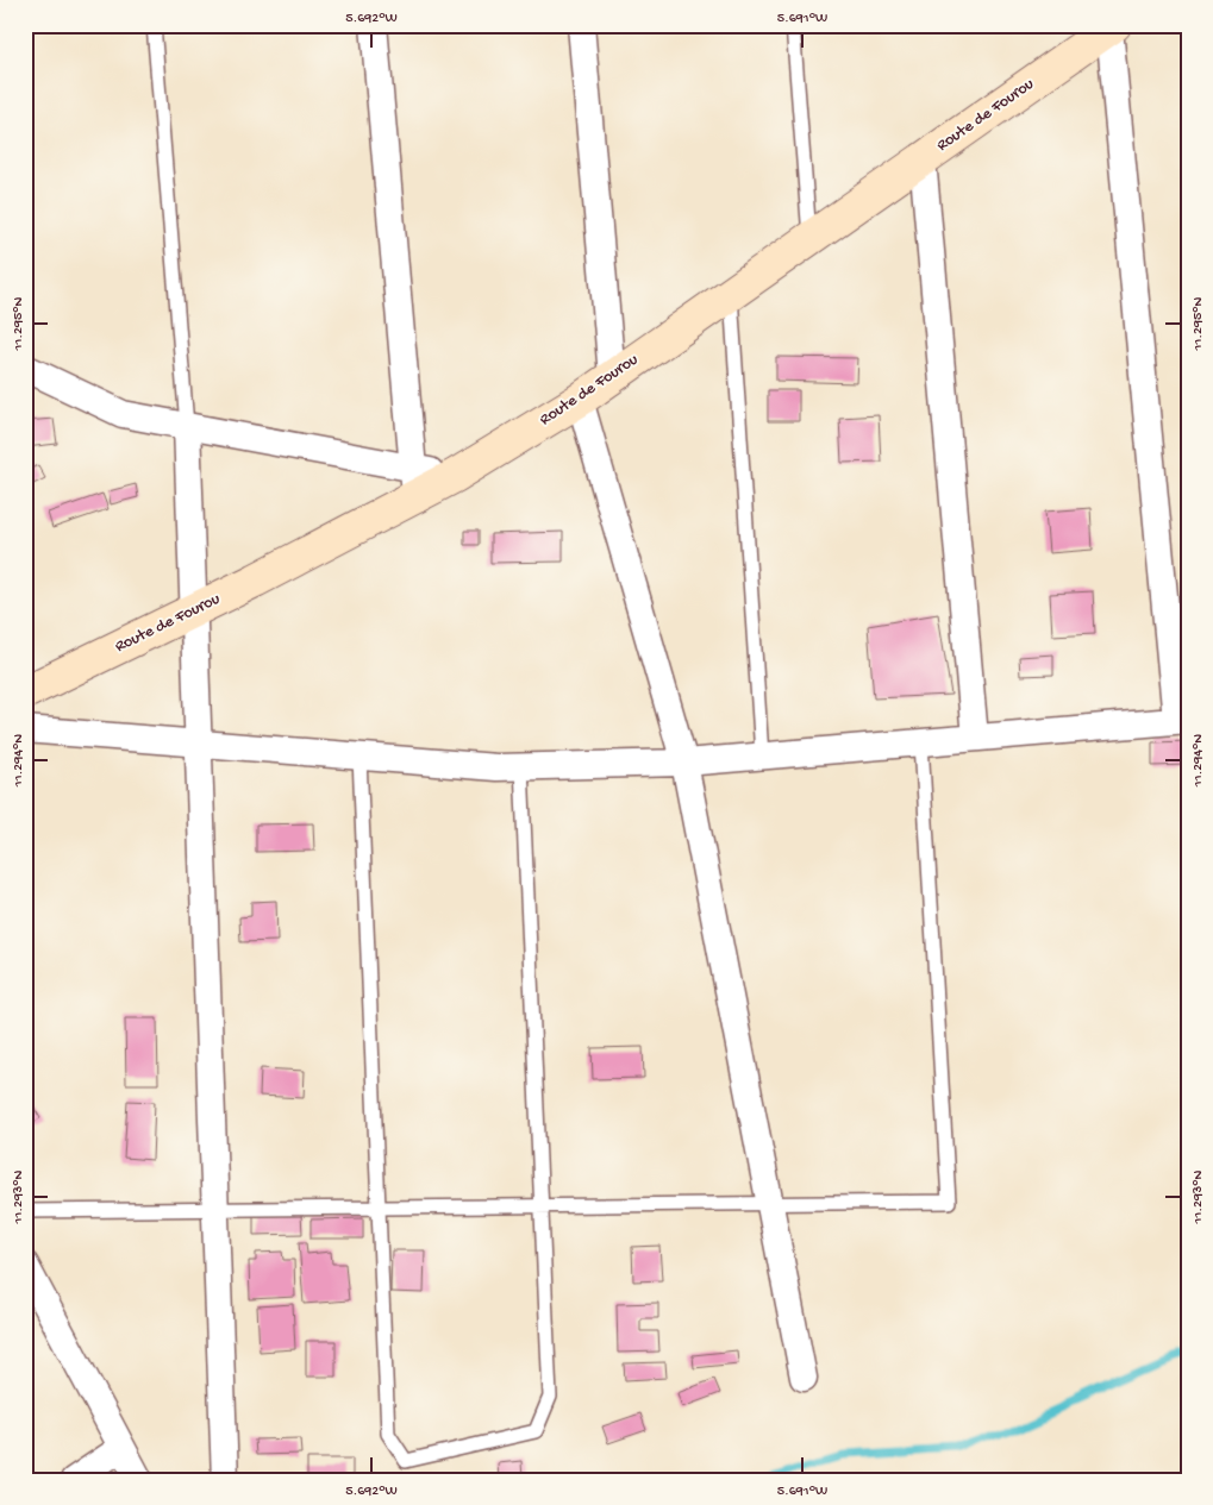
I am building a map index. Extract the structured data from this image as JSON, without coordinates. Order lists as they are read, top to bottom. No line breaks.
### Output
{"streets":{"main road":["Route de Fourou"]},"coordinates":["5.692°W","5.691°W","11.295°N","11.294°N","11.293°N"]}
